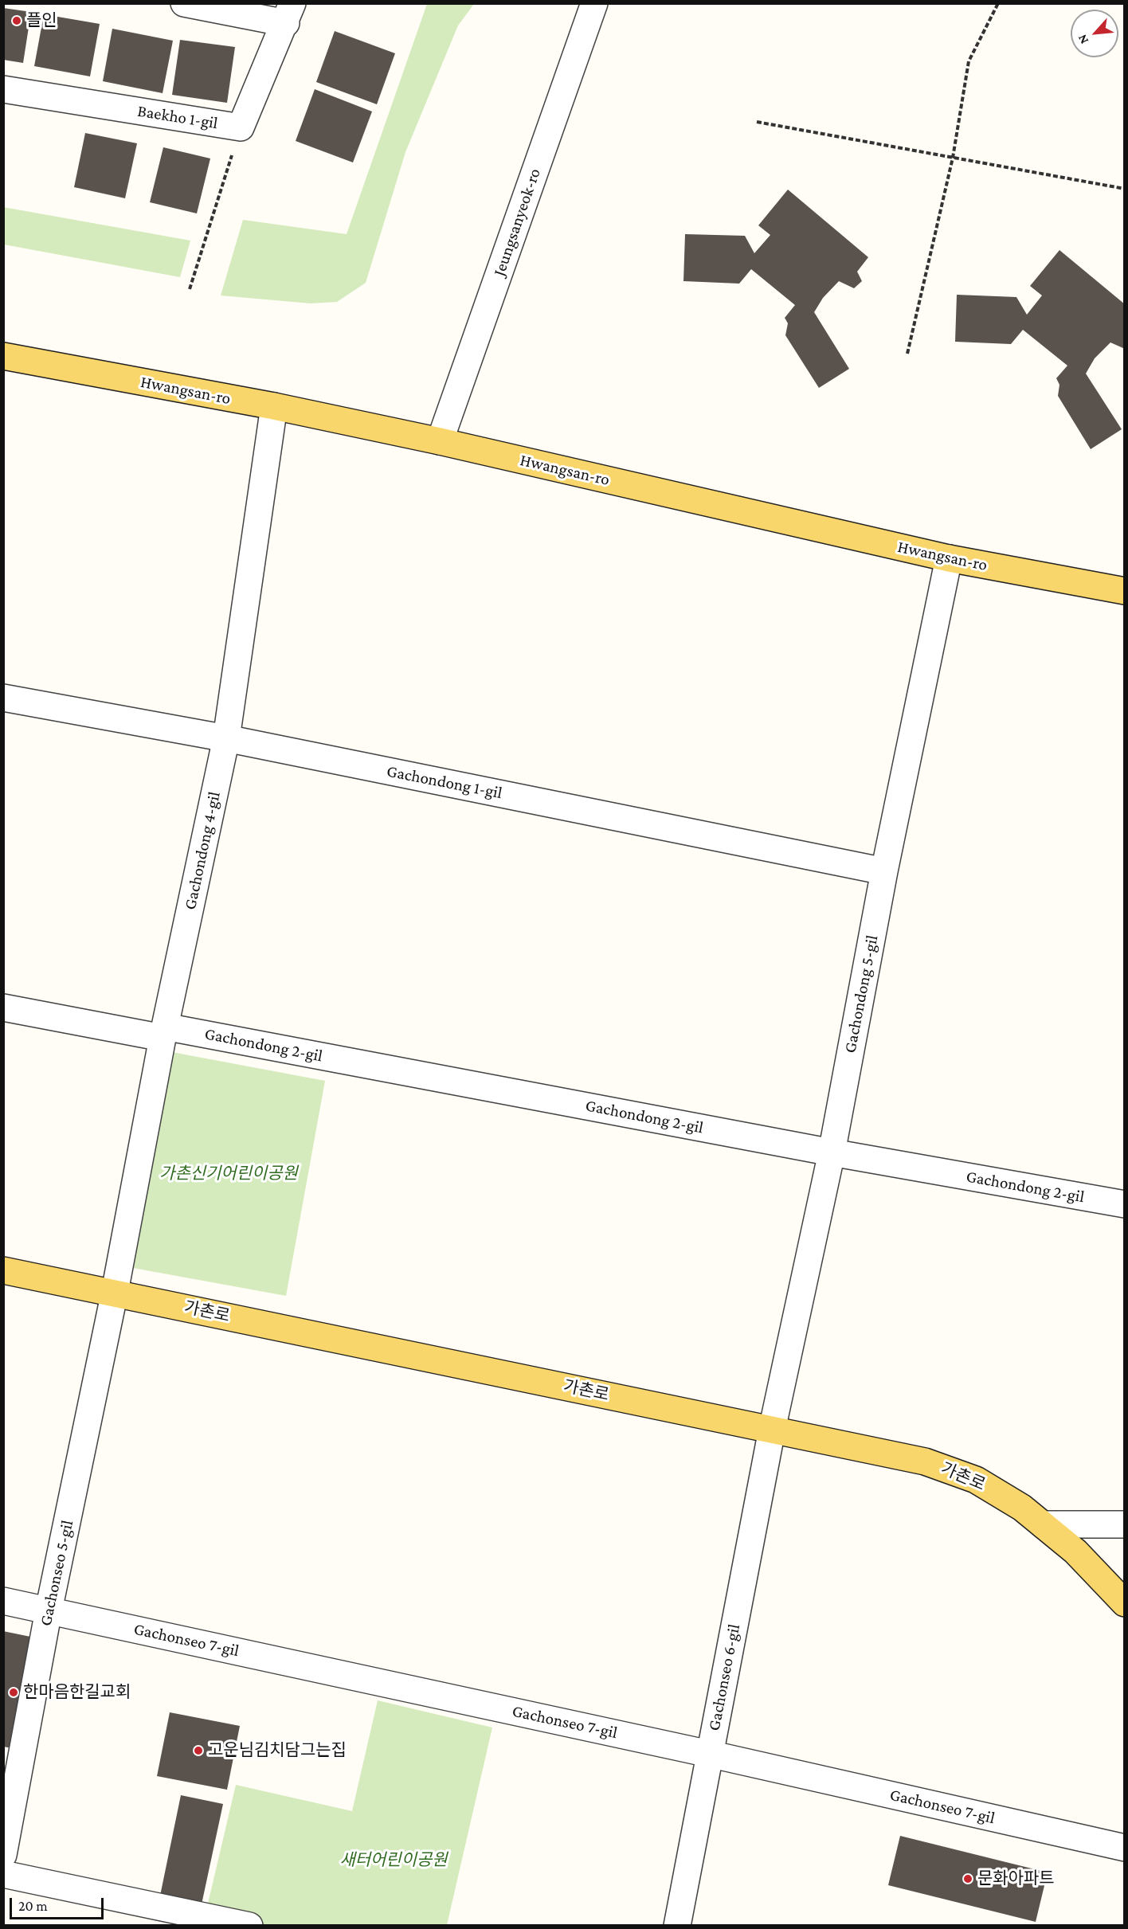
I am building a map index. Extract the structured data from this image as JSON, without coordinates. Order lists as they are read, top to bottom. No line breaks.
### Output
{"streets":{"main road":["Hwangsan-ro","가촌로"],"street":["Baekho 1-gil","Jeungsanyeok-ro","Gachondong 1-gil","Gachondong 4-gil","Gachondong 5-gil","Gachondong 2-gil","Gachonseo 5-gil","Gachonseo 7-gil","Gachonseo 6-gil"]},"crossings":[["Jeungsanyeok-ro","Hwangsan-ro"],["Hwangsan-ro","Gachondong 4-gil"],["Hwangsan-ro","Gachondong 5-gil"],["Gachondong 1-gil","Gachondong 4-gil"],["Gachondong 1-gil","Gachondong 5-gil"],["Gachondong 4-gil","Gachondong 2-gil"],["Gachondong 4-gil","가촌로"],["Gachondong 4-gil","Gachonseo 5-gil"],["Gachondong 5-gil","Gachondong 2-gil"],["Gachondong 5-gil","가촌로"],["Gachondong 5-gil","Gachonseo 6-gil"],["가촌로","Gachonseo 5-gil"],["가촌로","Gachonseo 6-gil"],["Gachonseo 5-gil","Gachonseo 7-gil"],["Gachonseo 7-gil","Gachonseo 6-gil"]],"parks":["가촌신기어린이공원","새터어린이공원"],"places":["플인","한마음한길교회","고운님김치담그는집","문화아파트"],"scale_bar":"20 m","north":"bottom left"}
